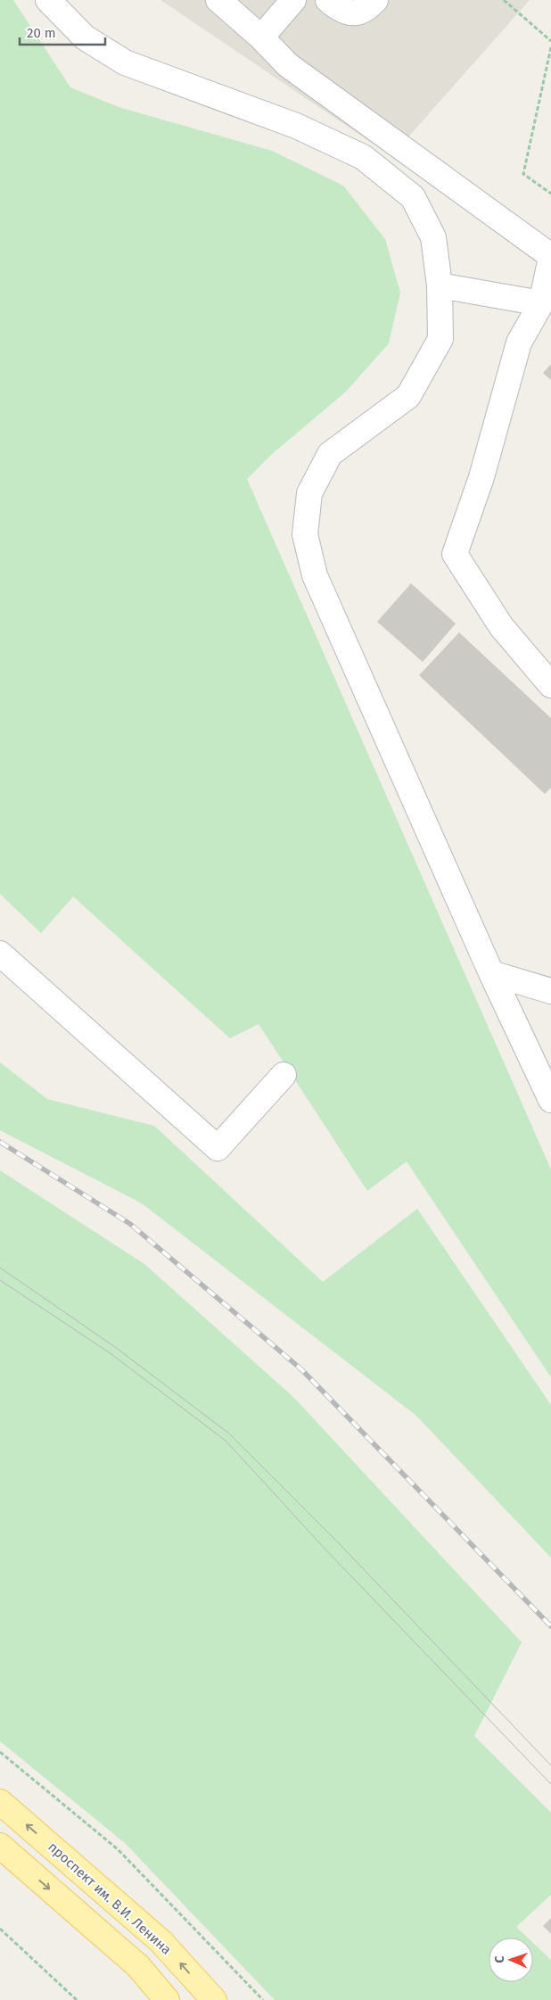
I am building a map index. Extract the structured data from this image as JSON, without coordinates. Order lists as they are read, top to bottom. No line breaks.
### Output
{"streets":{"main road":["проспект им. В.И. Ленина"]},"scale_bar":"20 m","north":"left"}
